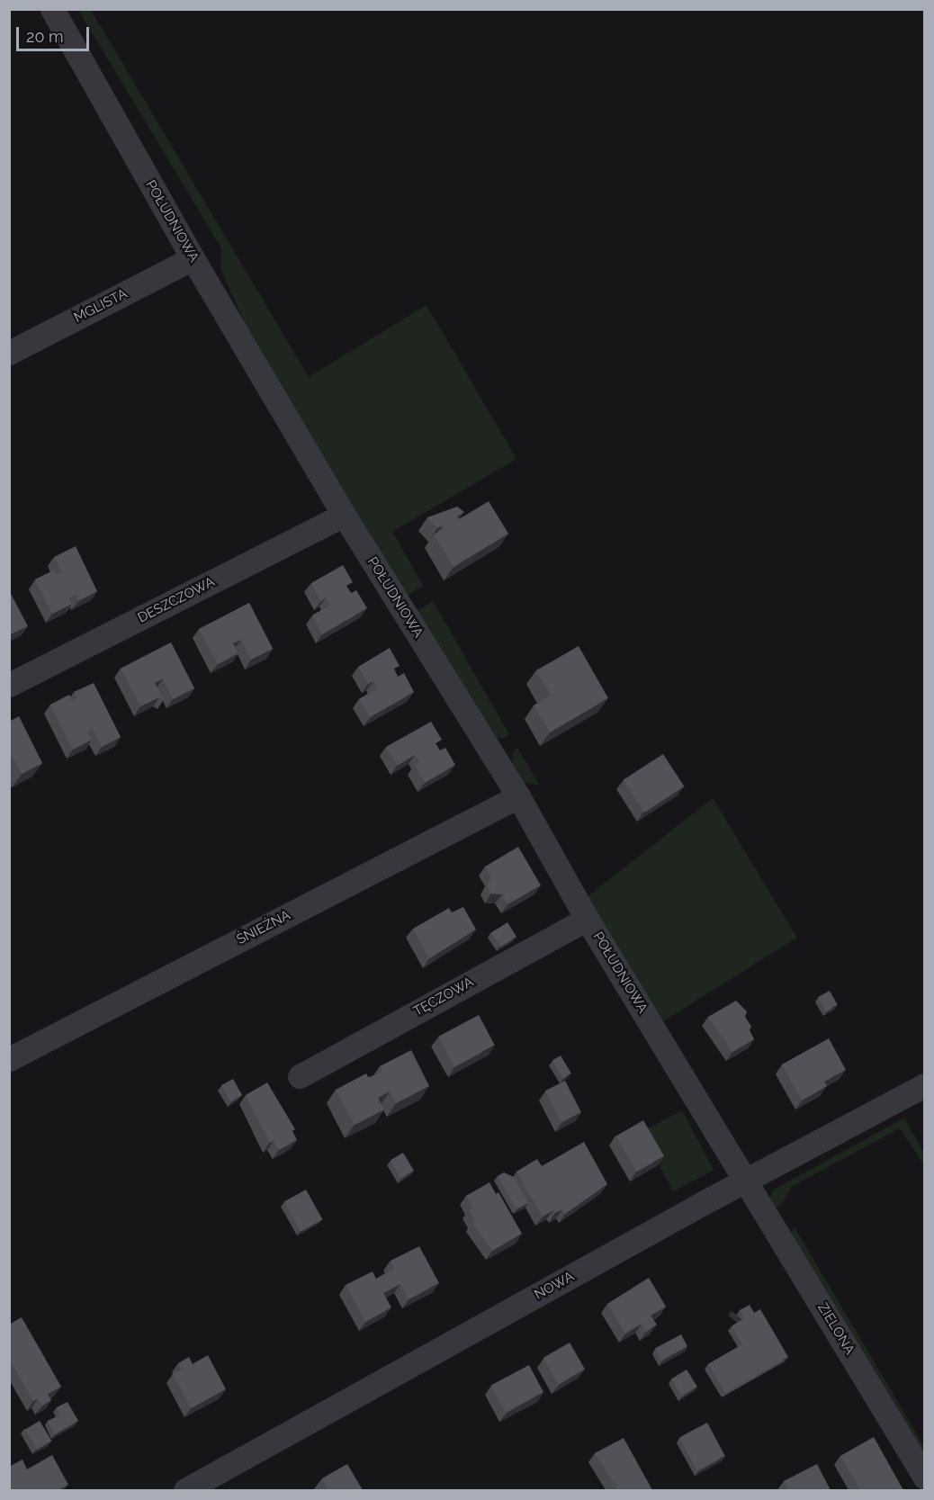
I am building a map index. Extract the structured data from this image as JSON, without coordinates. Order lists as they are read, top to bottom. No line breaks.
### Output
{"streets":{"street":["POŁUDNIOWA","MGLISTA","DESZCZOWA","ŚNIEŻNA","TĘCZOWA","NOWA","ZIELONA"]},"crossings":[["POŁUDNIOWA","MGLISTA"],["POŁUDNIOWA","DESZCZOWA"],["POŁUDNIOWA","ŚNIEŻNA"],["POŁUDNIOWA","TĘCZOWA"],["POŁUDNIOWA","NOWA"],["POŁUDNIOWA","ZIELONA"],["NOWA","ZIELONA"]],"scale_bar":"20 m"}
